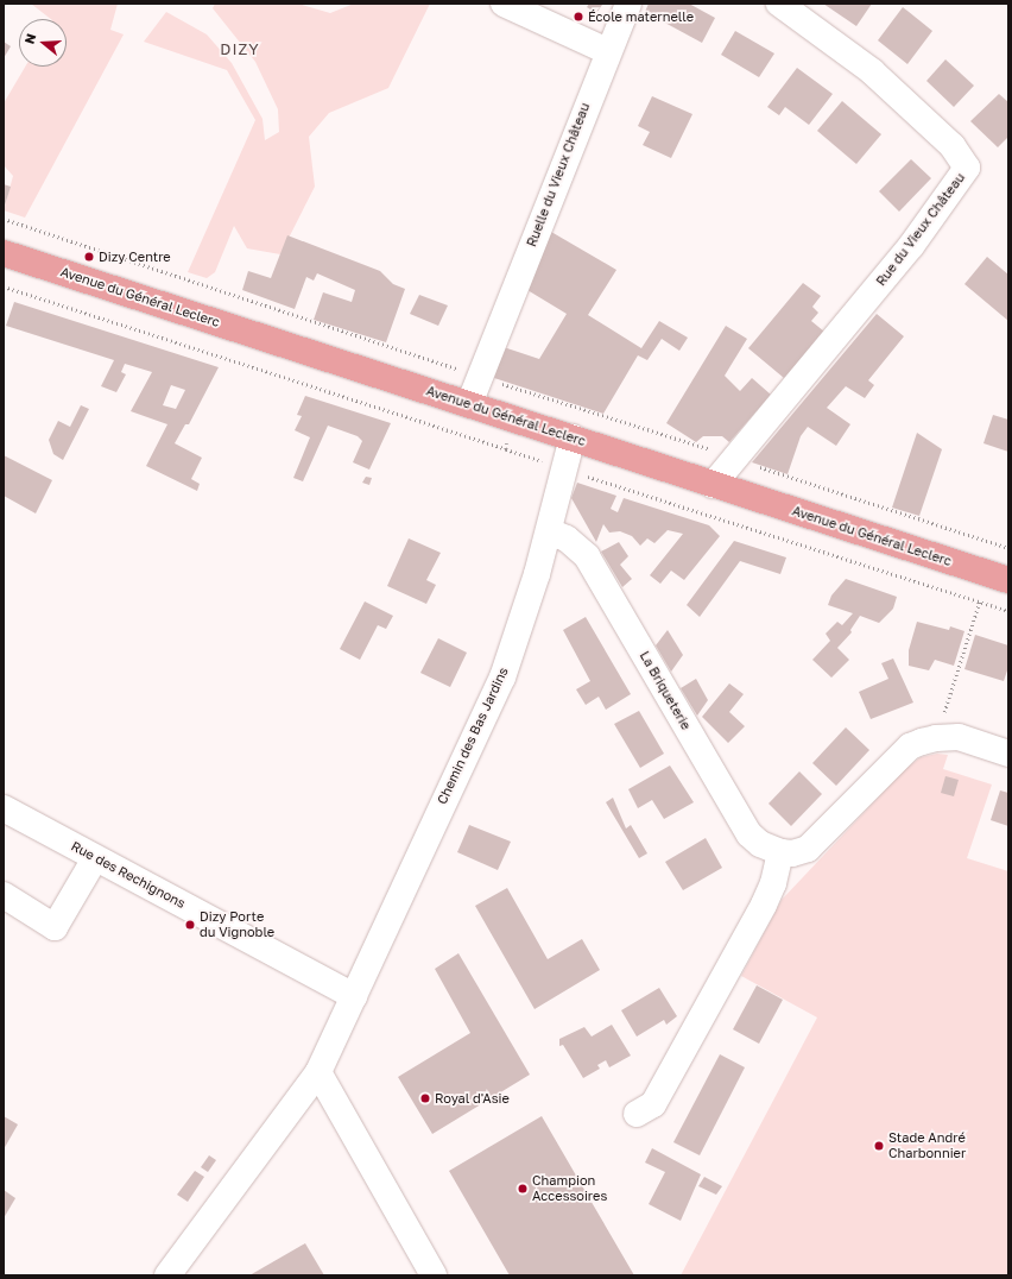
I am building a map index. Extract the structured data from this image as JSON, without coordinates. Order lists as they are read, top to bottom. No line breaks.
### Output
{"streets":{"main road":["Avenue du Général Leclerc"],"street":["Ruelle du Vieux Château","Rue du Vieux Château","La Briqueterie","Chemin des Bas Jardins","Rue des Rechignons"]},"crossings":[["Ruelle du Vieux Château","Avenue du Général Leclerc"],["Rue du Vieux Château","Avenue du Général Leclerc"],["Avenue du Général Leclerc","Chemin des Bas Jardins"],["La Briqueterie","Chemin des Bas Jardins"],["Chemin des Bas Jardins","Rue des Rechignons"]],"districts":["DIZY"],"places":["École maternelle","Dizy Centre","Dizy Porte du Vignoble","Royal d'Asie","Stade André Charbonnier","Champion Accessoires"],"north":"left"}
